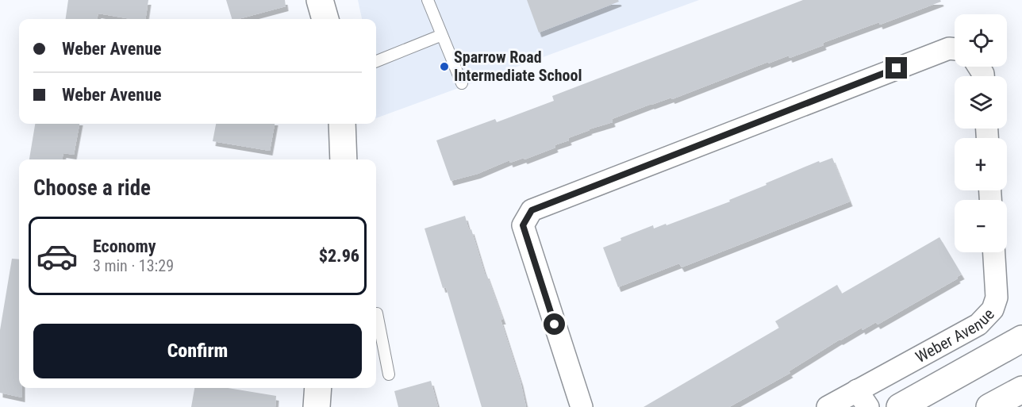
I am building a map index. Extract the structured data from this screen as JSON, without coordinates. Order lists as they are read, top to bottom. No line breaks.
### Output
{"streets":{"street":["Weber Avenue"]},"places":["Sparrow Road Intermediate School"],"page":{"map_buttons":["+","−"],"banner":["Weber Avenue","Weber Avenue"],"heading":"Choose a ride","list":[{"name":"Economy","note":"3 min · 13:29","value":"$2.96"}],"buttons":"Confirm"}}
